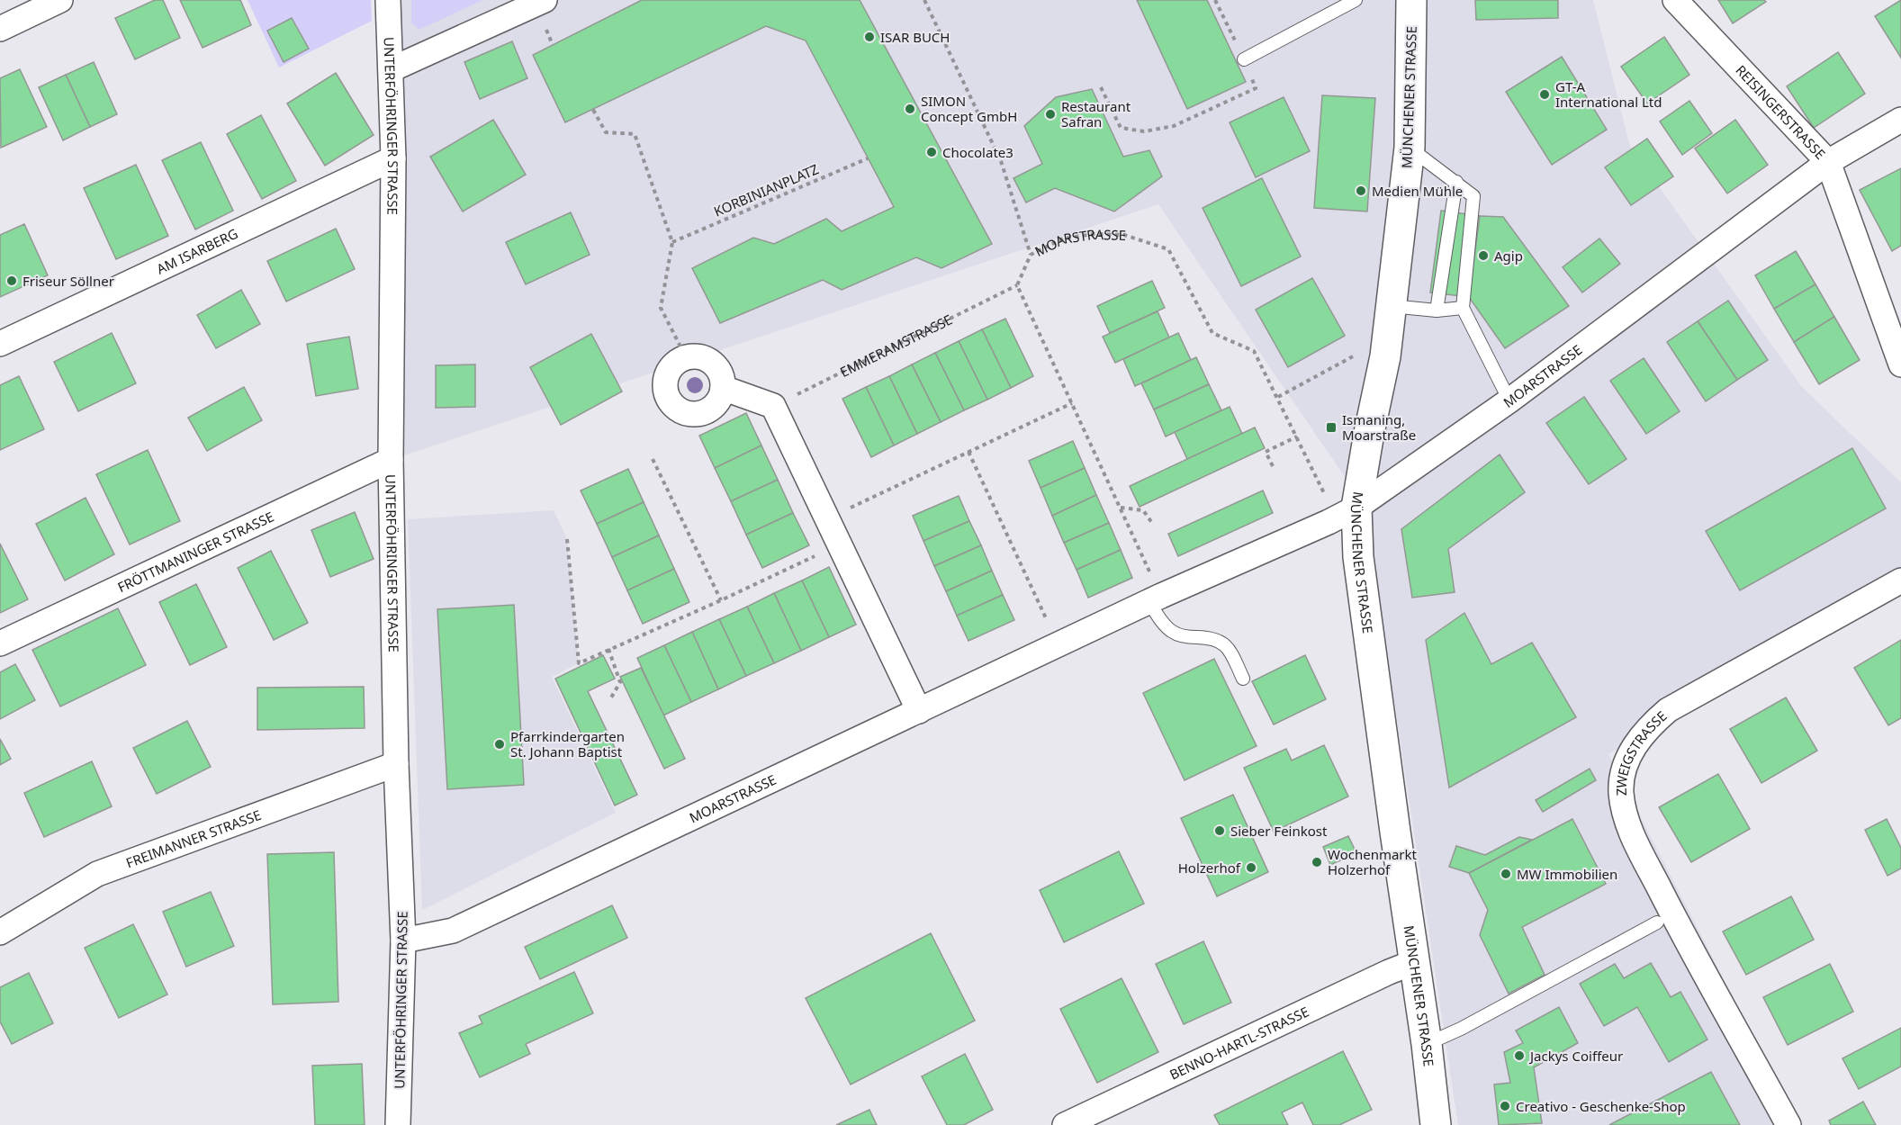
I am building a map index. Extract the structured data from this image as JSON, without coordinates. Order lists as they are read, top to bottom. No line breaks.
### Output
{"streets":{"main road":["MÜNCHENER STRASSE"],"street":["REISINGERSTRASSE","UNTERFÖHRINGER STRASSE","MOARSTRASSE","AM ISARBERG","FRÖTTMANINGER STRASSE","ZWEIGSTRASSE","FREIMANNER STRASSE","BENNO-HARTL-STRASSE"],"path":["KORBINIANPLATZ","EMMERAMSTRASSE"]},"crossings":[["MÜNCHENER STRASSE","MOARSTRASSE"],["MÜNCHENER STRASSE","BENNO-HARTL-STRASSE"],["REISINGERSTRASSE","MOARSTRASSE"],["UNTERFÖHRINGER STRASSE","MOARSTRASSE"],["UNTERFÖHRINGER STRASSE","AM ISARBERG"],["UNTERFÖHRINGER STRASSE","FRÖTTMANINGER STRASSE"],["UNTERFÖHRINGER STRASSE","FREIMANNER STRASSE"],["MOARSTRASSE","EMMERAMSTRASSE"]],"places":{"other":["ISAR BUCH","GT-A International Ltd","SIMON Concept GmbH","Restaurant Safran","Chocolate3","Medien Mühle","Agip","Friseur Söllner","Pfarrkindergarten St. Johann Baptist","Sieber Feinkost","Wochenmarkt Holzerhof","Holzerhof","MW Immobilien","Jackys Coiffeur","Creativo - Geschenke-Shop"],"transit":["Ismaning, Moarstraße"]}}
